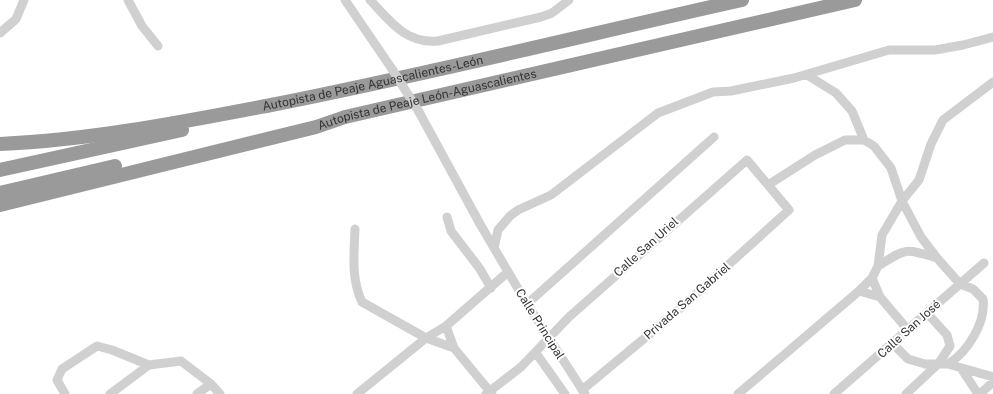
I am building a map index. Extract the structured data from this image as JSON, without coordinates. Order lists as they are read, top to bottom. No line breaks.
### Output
{"streets":{"highway":["Autopista de Peaje Aguascalientes-León","Autopista de Peaje León-Aguascalientes"],"street":["Calle San Uriel","Privada San Gabriel","Calle Principal","Calle San José"]},"crossings":[["Calle San Uriel","Privada San Gabriel"],["Calle San Uriel","Calle Principal"],["Privada San Gabriel","Calle Principal"]]}
